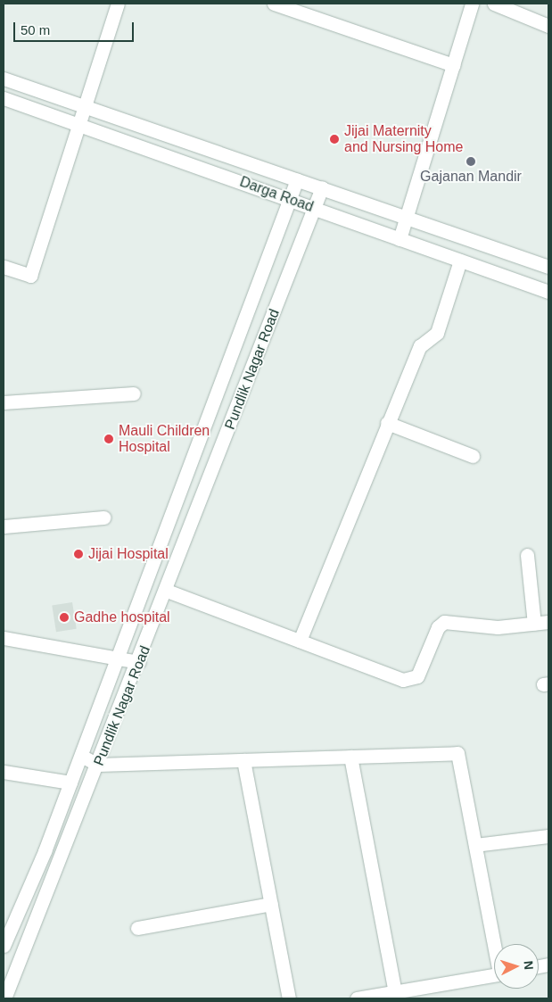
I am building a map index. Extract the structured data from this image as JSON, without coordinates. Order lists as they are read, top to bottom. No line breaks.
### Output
{"streets":{"street":["Darga Road","Pundlik Nagar Road"]},"crossings":[["Darga Road","Pundlik Nagar Road"]],"places":["Jijai Maternity and Nursing Home","Gajanan Mandir","Mauli Children Hospital","Jijai Hospital","Gadhe hospital"],"scale_bar":"50 m","north":"right"}
